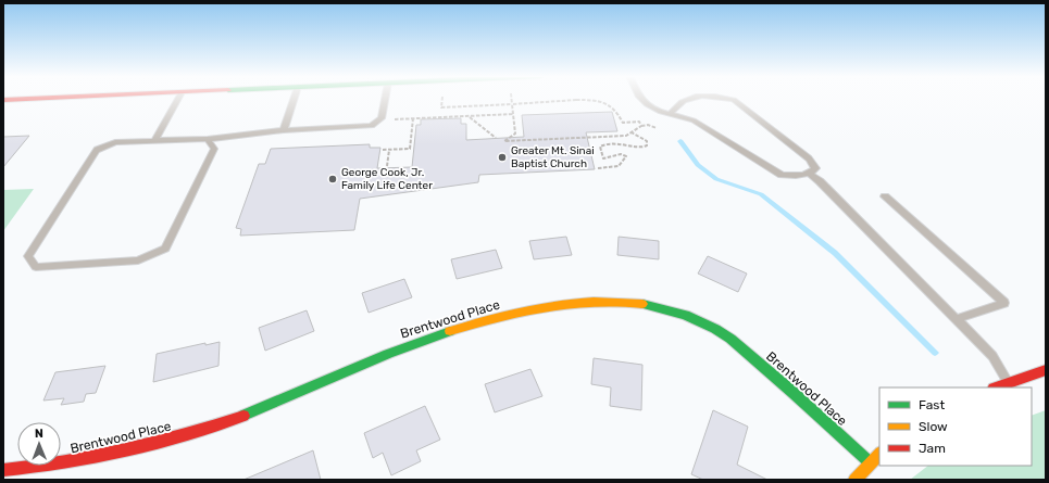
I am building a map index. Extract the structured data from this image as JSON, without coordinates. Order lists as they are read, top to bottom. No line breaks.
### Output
{"streets":{"street":["Brentwood Place"]},"places":["Greater Mt. Sinai Baptist Church","George Cook, Jr. Family Life Center"],"legend":["Fast","Slow","Jam"],"north":"top"}
